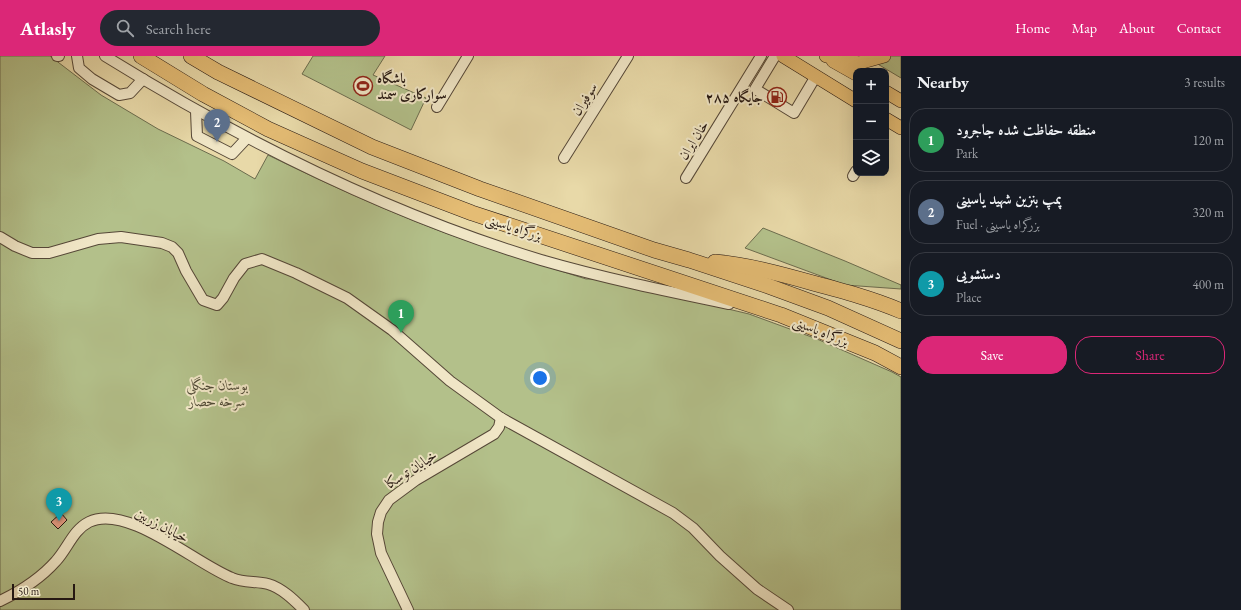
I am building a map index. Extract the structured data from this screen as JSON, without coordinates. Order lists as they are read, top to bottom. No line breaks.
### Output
{"streets":{"highway":["بزرگراه یاسینی"],"lane":["سوفیران","خان ایران","خیابان توسکا","خیابان زربین"]},"parks":["بوستان جنگلی سرخه حصار"],"places":{"sports":["باشگاه سوارکاری سمند"],"fuel station":["جایگاه ۲۸۵"]},"scale_bar":"50 m","page":{"header":"Atlasly","search":"Search here","nav":["Home","Map","About","Contact"],"heading":["Nearby","3 results"],"map_buttons":["+","−"],"list":[{"mark":"1","name":"منطقه حفاظت شده جاجرود","note":"Park","value":"120 m"},{"mark":"2","name":"پمپ بنزین شهید یاسینی","note":"Fuel · بزرگراه یاسینی","value":"320 m"},{"mark":"3","name":"دستشویی","note":"Place","value":"400 m"}],"pins":["2","1","3"],"buttons":["Save","Share"],"scale":"50 m"}}
